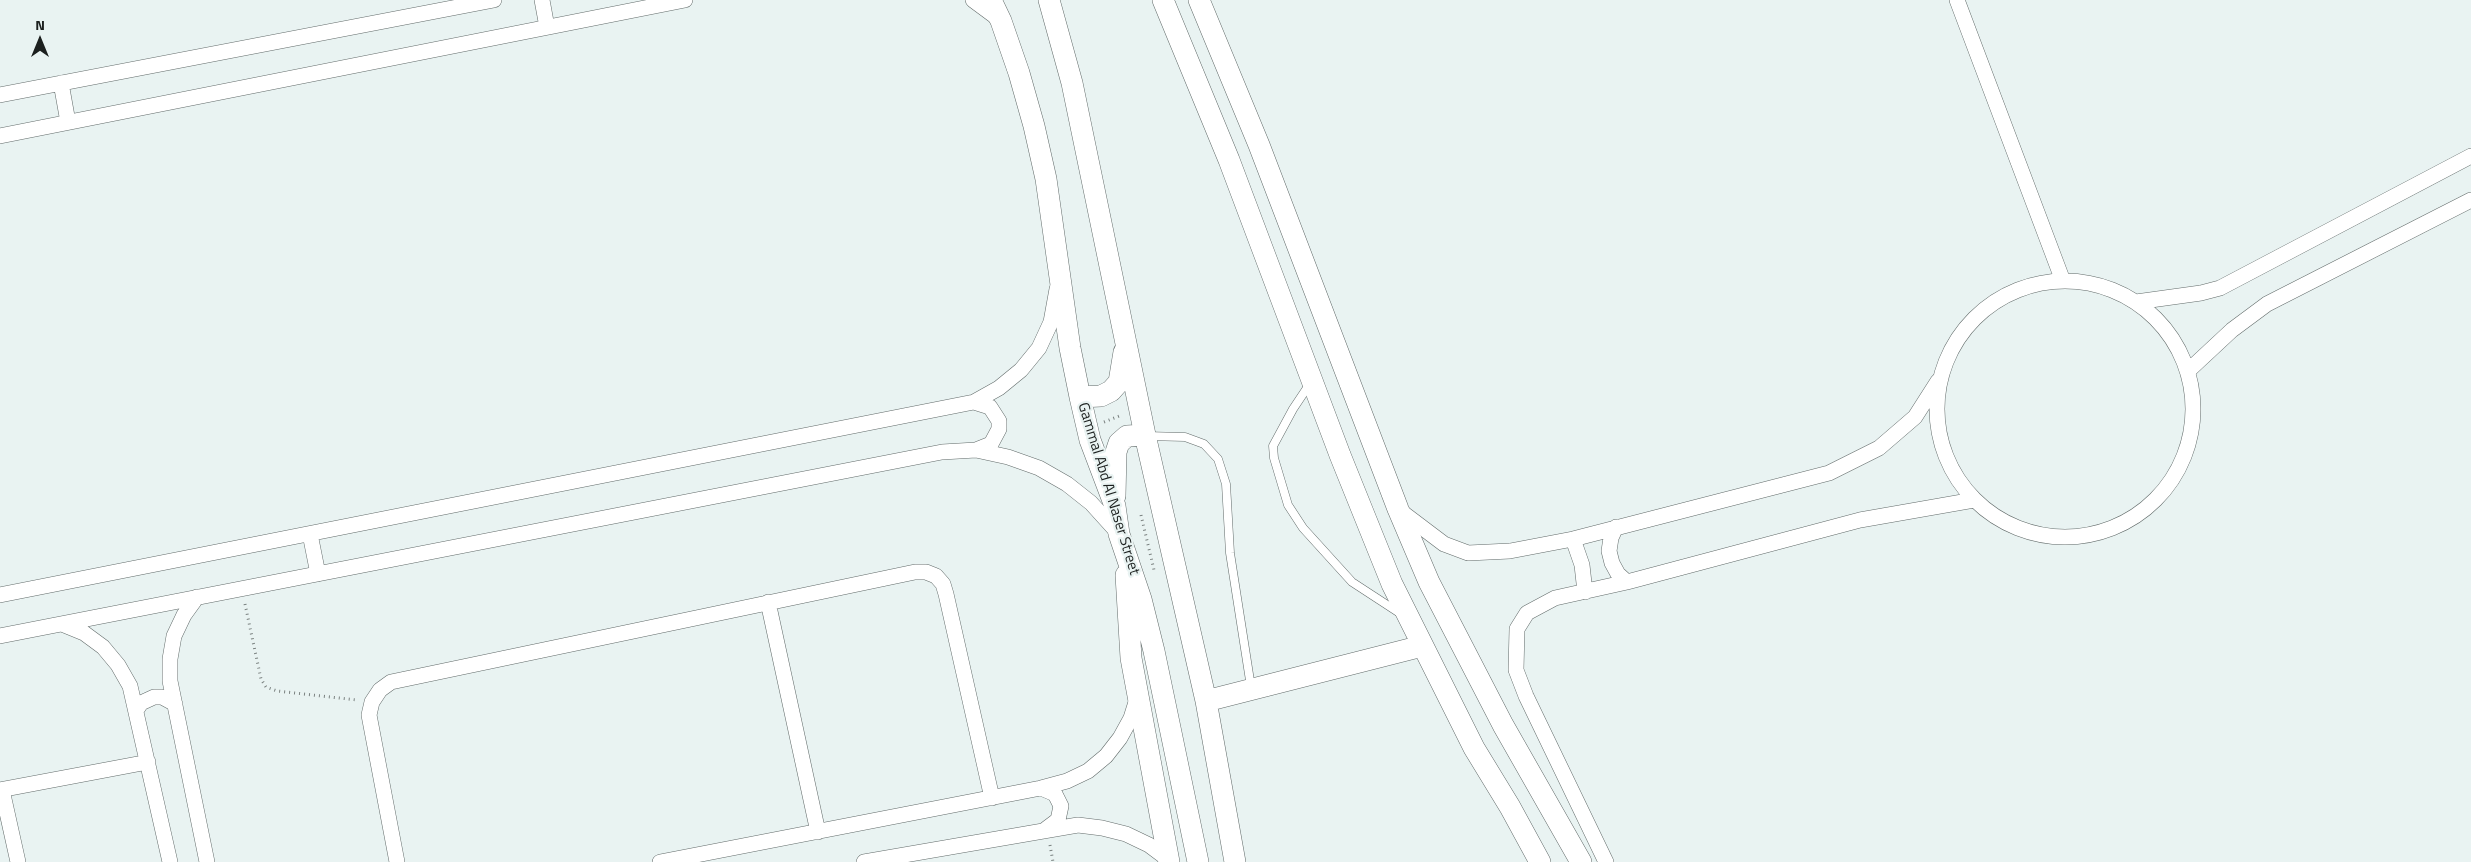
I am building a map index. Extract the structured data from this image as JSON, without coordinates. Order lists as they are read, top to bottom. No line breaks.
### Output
{"streets":{"main road":["Gammal Abd Al Naser Street"]},"north":"top"}
